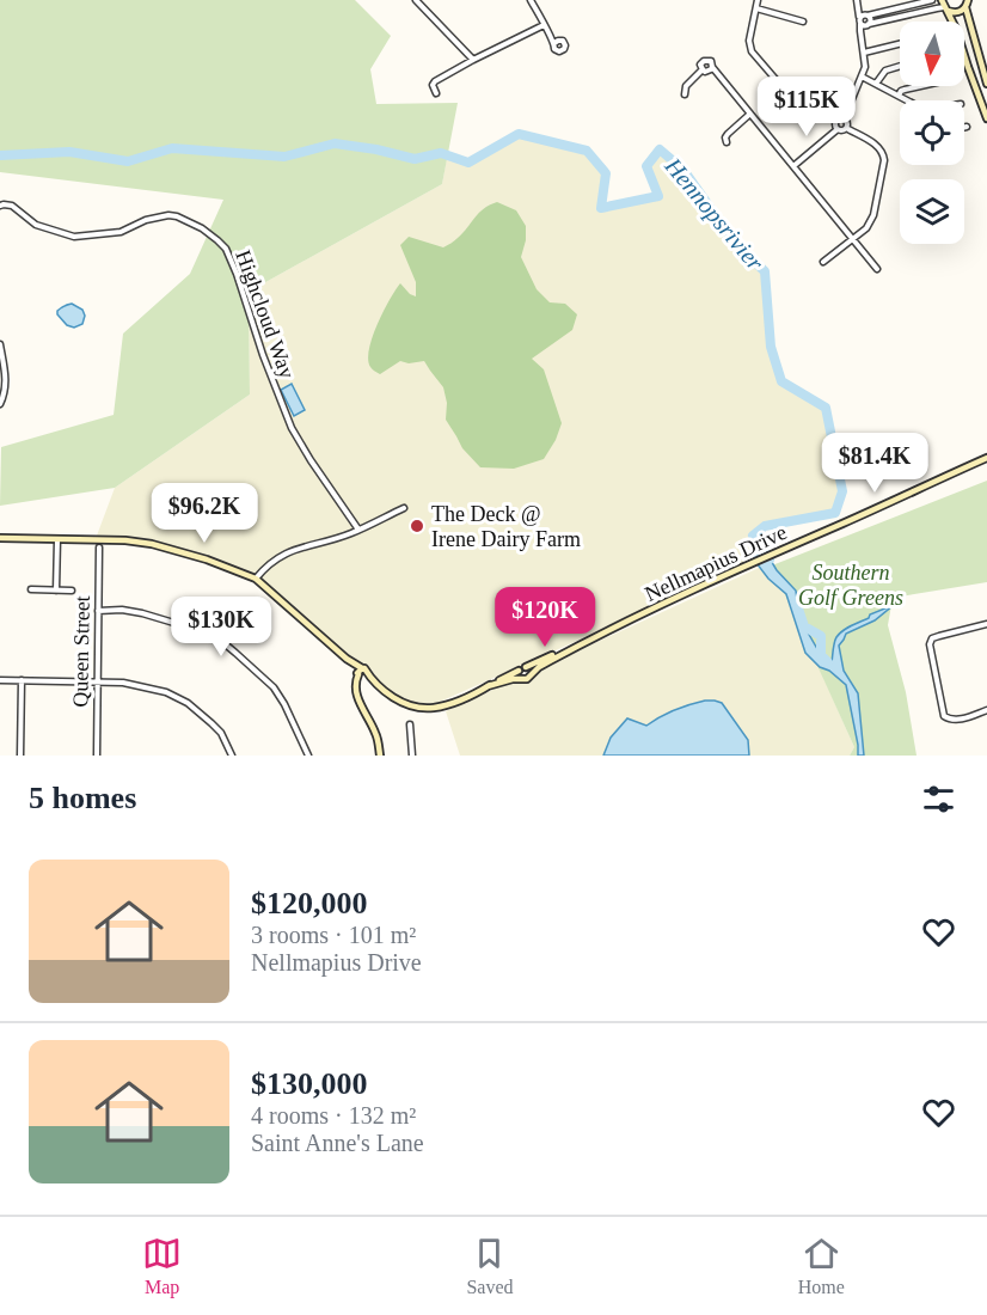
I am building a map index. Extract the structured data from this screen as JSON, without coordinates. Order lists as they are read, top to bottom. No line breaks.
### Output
{"streets":{"main road":["Nellmapius Drive"],"street":["Highcloud Way","Queen Street"]},"water":["Hennopsrivier"],"parks":["Southern Golf Greens"],"places":["The Deck @ Irene Dairy Farm"],"north":"bottom","page":{"price":["$115K","$81.4K","$96.2K","$120K","$130K"],"heading":"5 homes","list":[{"name":"$120,000","note":"3 rooms · 101 m² · Nellmapius Drive"},{"name":"$130,000","note":"4 rooms · 132 m² · Saint Anne's Lane"}],"tabs":["Map","Saved","Home"]}}
